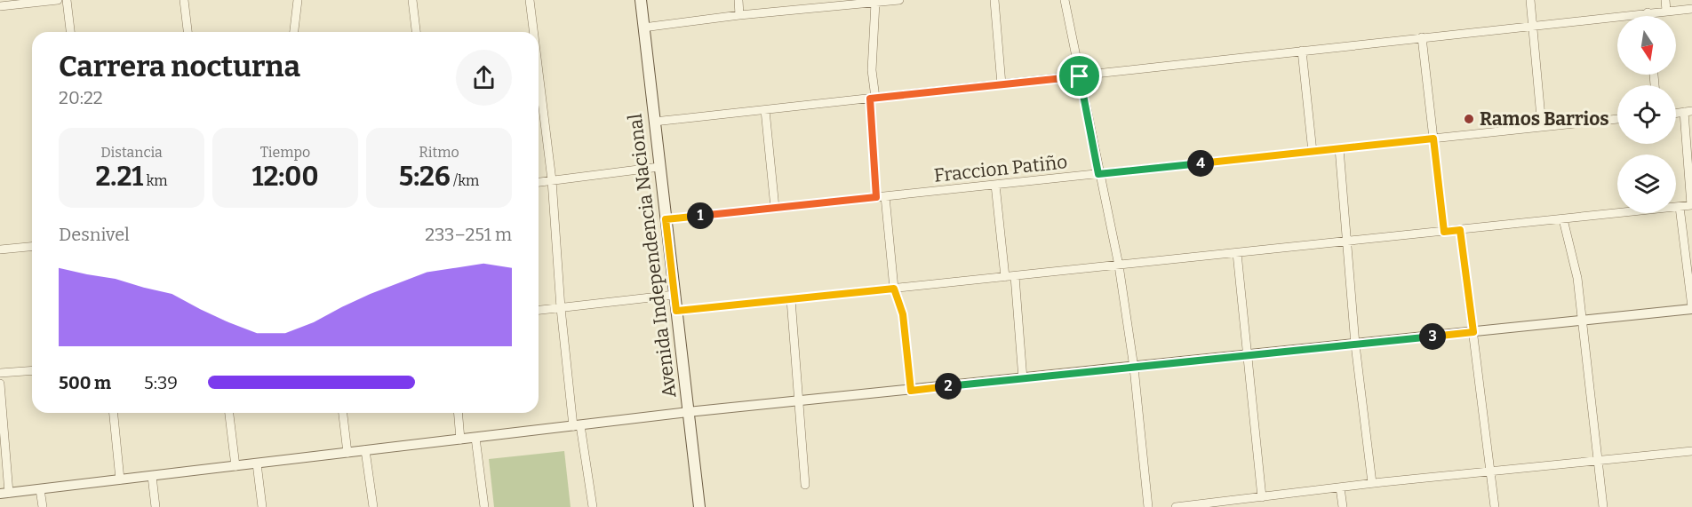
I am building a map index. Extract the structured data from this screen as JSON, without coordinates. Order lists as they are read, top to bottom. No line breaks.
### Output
{"streets":{"main road":["Avenida Independencia Nacional"],"street":["Fraccion Patiño"]},"crossings":[["Fraccion Patiño","Avenida Independencia Nacional"]],"places":["Ramos Barrios"],"north":"bottom","page":{"heading":["Carrera nocturna","20:22"],"stats":[["Distancia","2.21 km"],["Tiempo","12:00"],["Ritmo","5:26 /km"]],"pins":["4","1","3","2"],"chart":["Desnivel","233–251 m"],"list":[{"name":"500 m","note":"5:39"}]}}
